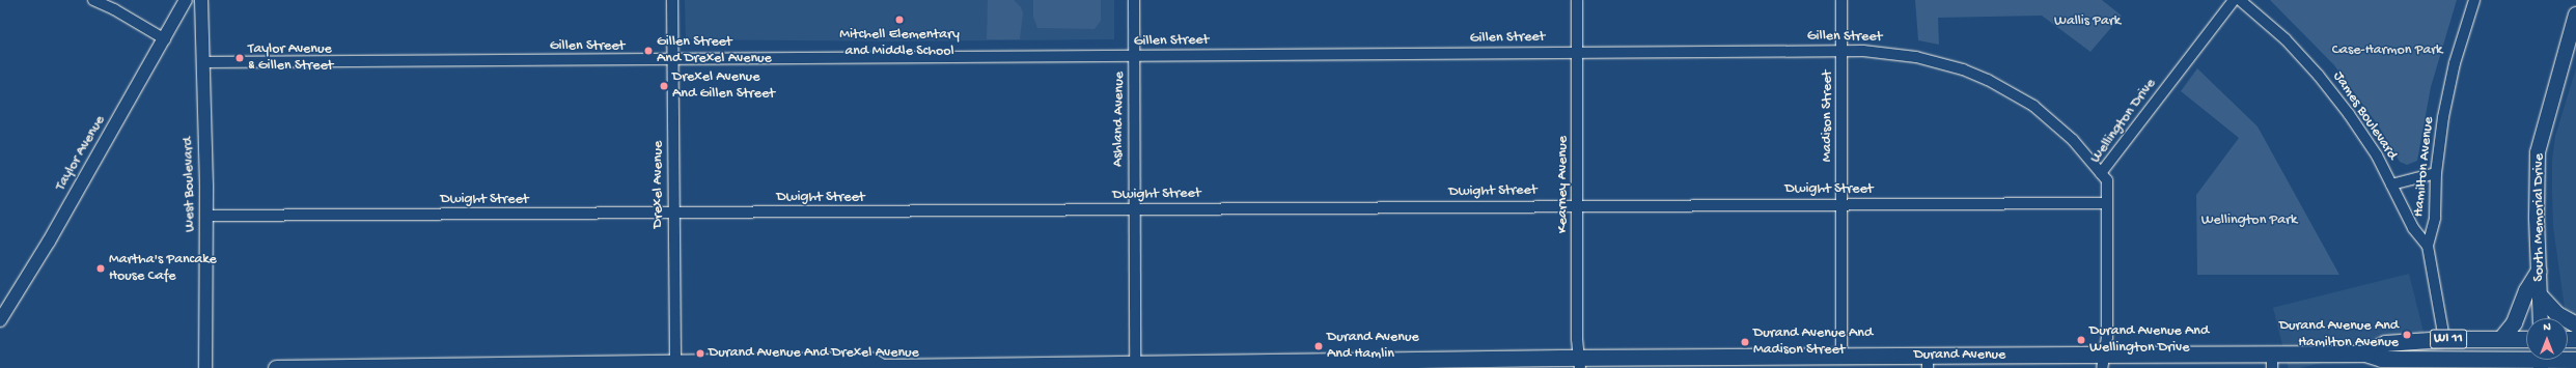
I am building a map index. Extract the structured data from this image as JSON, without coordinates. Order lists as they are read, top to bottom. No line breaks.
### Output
{"streets":{"main road":["South Memorial Drive","WI 11","Durand Avenue"],"street":["Gillen Street","Madison Street","James Boulevard","Ashland Avenue","Wellington Drive","Taylor Avenue","Hamilton Avenue","West Boulevard","Drexel Avenue","Kearney Avenue","Dwight Street"]},"crossings":[["Gillen Street","Madison Street"],["Gillen Street","Ashland Avenue"],["Gillen Street","Wellington Drive"],["Gillen Street","West Boulevard"],["Gillen Street","Drexel Avenue"],["Gillen Street","Kearney Avenue"],["Madison Street","Dwight Street"],["Madison Street","Durand Avenue"],["James Boulevard","Hamilton Avenue"],["Ashland Avenue","Dwight Street"],["Ashland Avenue","Durand Avenue"],["Wellington Drive","Dwight Street"],["Wellington Drive","Durand Avenue"],["Hamilton Avenue","Durand Avenue"],["West Boulevard","Dwight Street"],["Drexel Avenue","Dwight Street"],["Drexel Avenue","Durand Avenue"],["Kearney Avenue","Dwight Street"],["Kearney Avenue","Durand Avenue"]],"parks":["Wallis Park","Case-Harmon Park","Wellington Park"],"places":["Mitchell Elementary and Middle School","Gillen Street And Drexel Avenue","Taylor Avenue & Gillen Street","Drexel Avenue And Gillen Street","Martha's Pancake House Cafe","Durand Avenue And Hamilton Avenue","Durand Avenue And Wellington Drive","Durand Avenue And Madison Street","Durand Avenue And Hamlin","Durand Avenue And Drexel Avenue"],"north":"top"}
